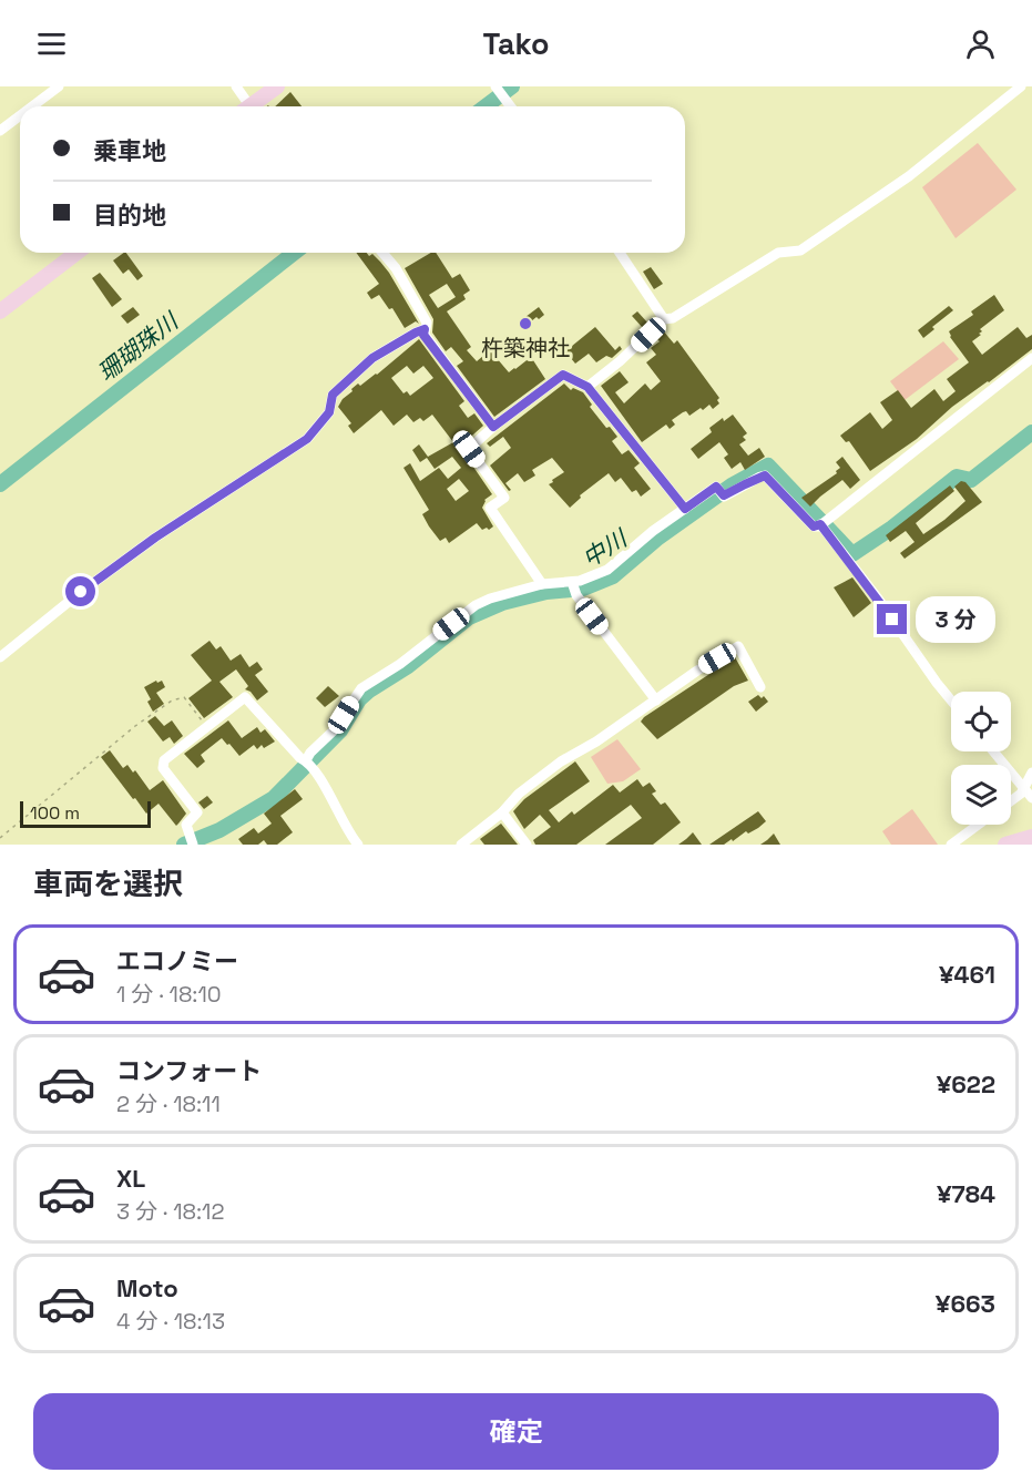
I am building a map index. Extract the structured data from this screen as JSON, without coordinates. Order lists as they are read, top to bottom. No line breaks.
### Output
{"water":["珊瑚珠川","中川"],"places":["杵築神社"],"scale_bar":"100 m","page":{"header":"Tako","banner":["乗車地","目的地"],"bubble":"3 分","scale":"100 m","heading":"車両を選択","list":[{"name":"エコノミー","note":"1 分 · 18:10","value":"¥461"},{"name":"コンフォート","note":"2 分 · 18:11","value":"¥622"},{"name":"XL","note":"3 分 · 18:12","value":"¥784"},{"name":"Moto","note":"4 分 · 18:13","value":"¥663"}],"buttons":"確定"}}
